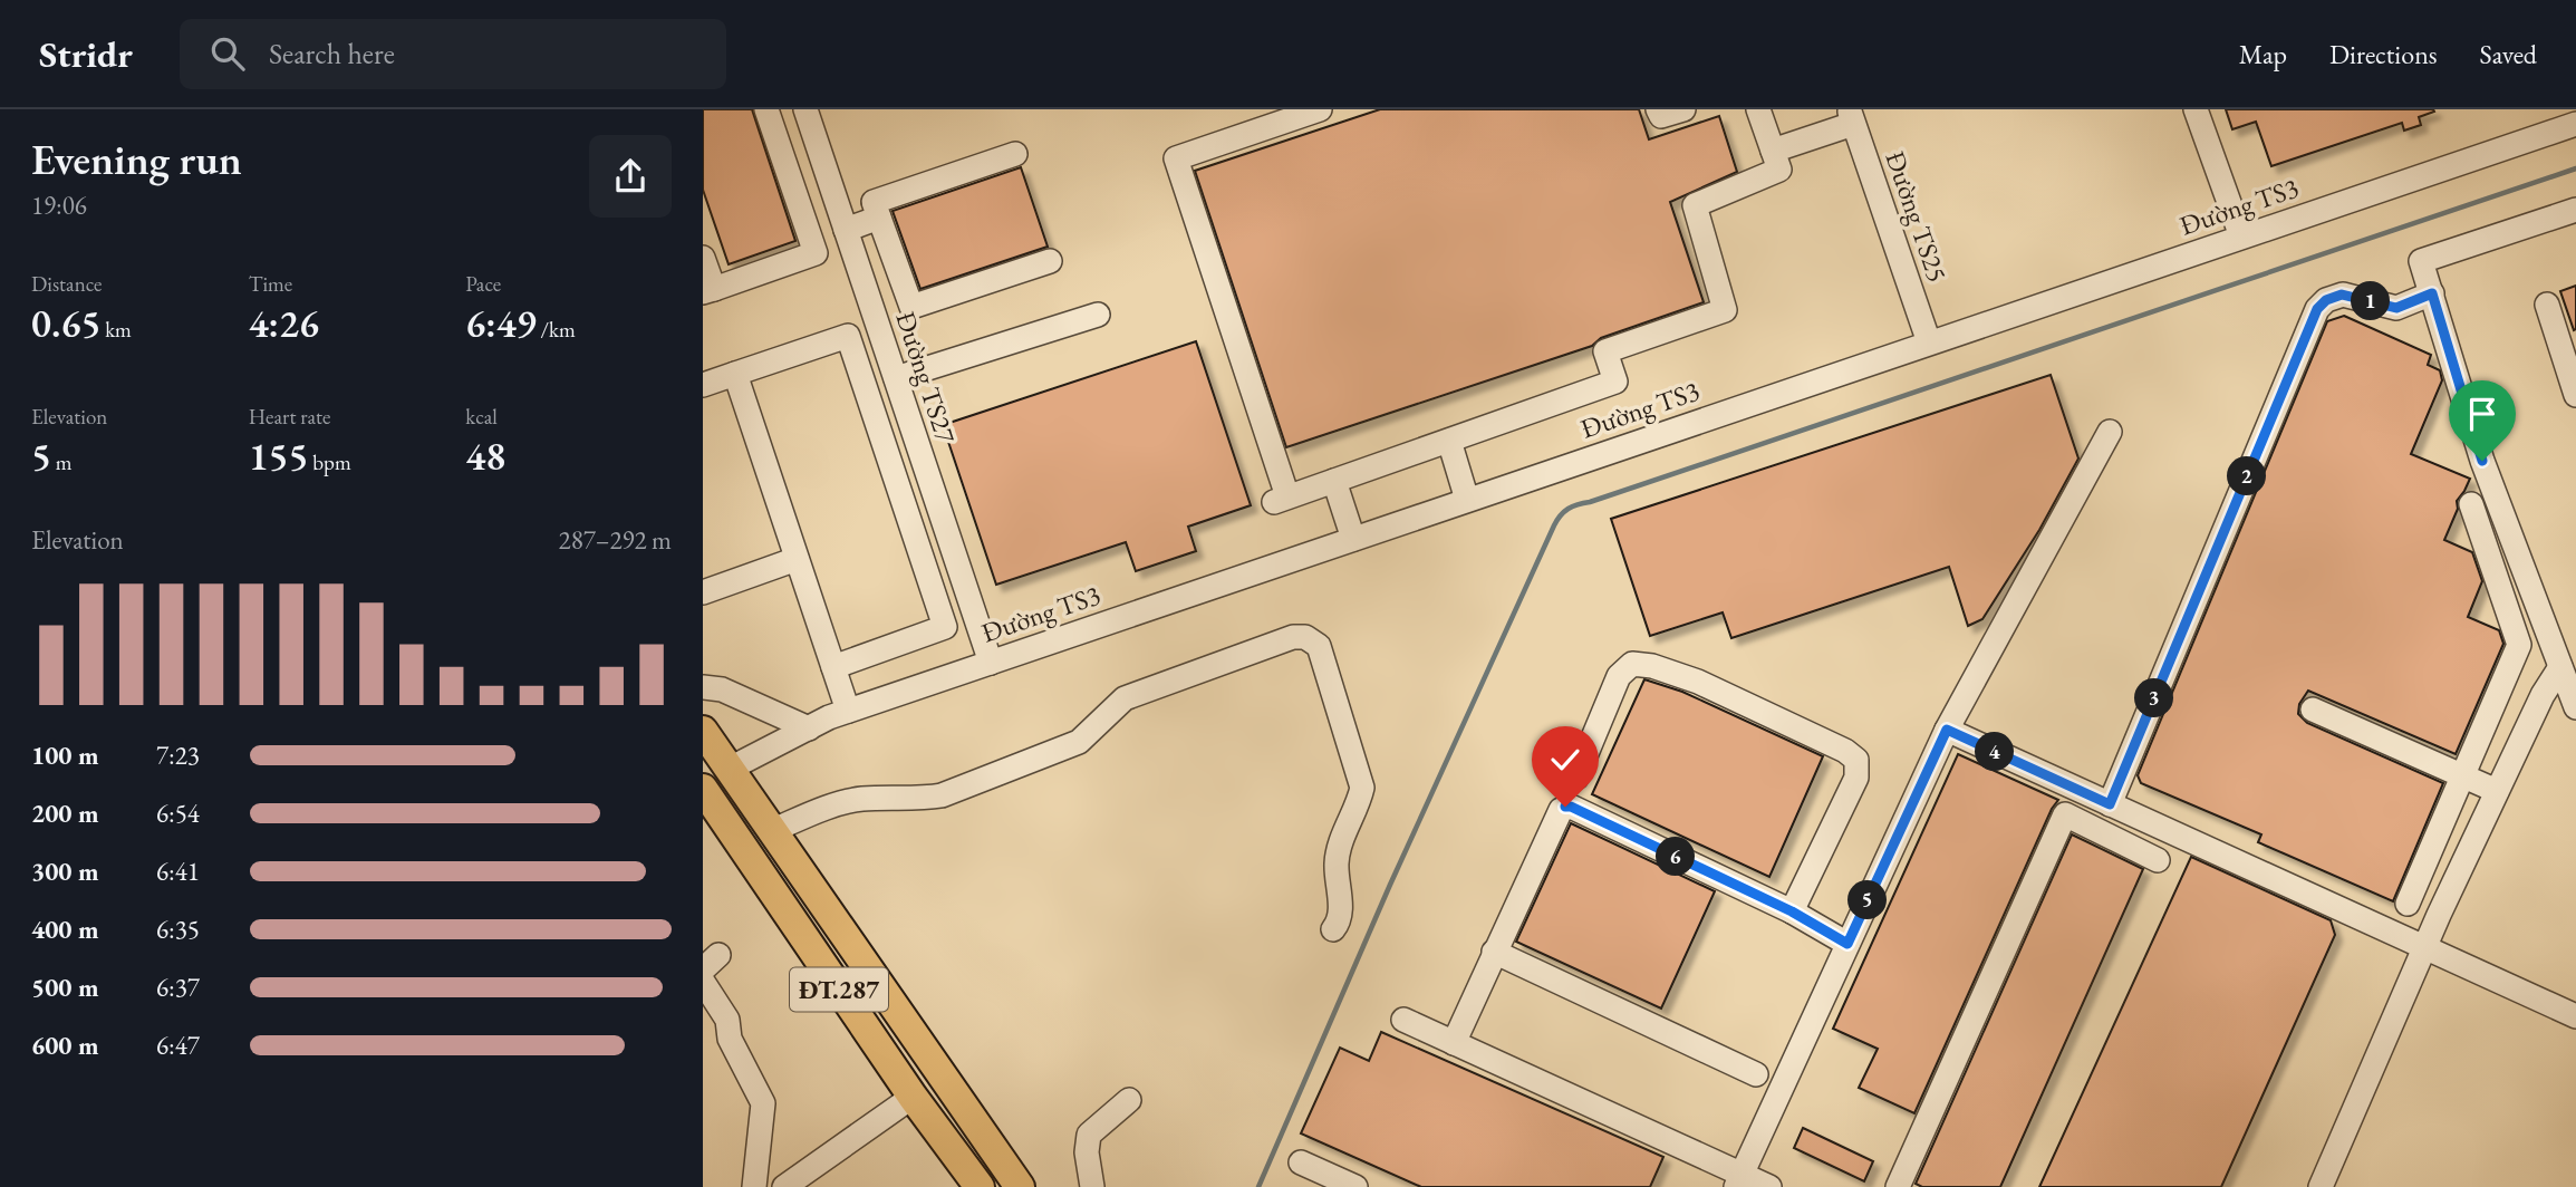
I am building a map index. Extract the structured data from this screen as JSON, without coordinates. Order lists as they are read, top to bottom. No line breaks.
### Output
{"streets":{"main road":["ĐT.287"],"street":["Đường TS3","Đường TS25","Đường TS27"]},"crossings":[["Đường TS3","Đường TS25"],["Đường TS3","Đường TS27"],["Đường TS3","ĐT.287"]],"page":{"header":"Stridr","search":"Search here","nav":["Map","Directions","Saved"],"heading":["Evening run","19:06"],"stats":[["Distance","0.65 km"],["Time","4:26"],["Pace","6:49 /km"],["Elevation","5 m"],["Heart rate","155 bpm"],["kcal","48"]],"pins":["1","2","3","4","6","5"],"chart":["Elevation","287–292 m"],"list":[{"name":"100 m","note":"7:23"},{"name":"200 m","note":"6:54"},{"name":"300 m","note":"6:41"},{"name":"400 m","note":"6:35"},{"name":"500 m","note":"6:37"},{"name":"600 m","note":"6:47"}]}}
